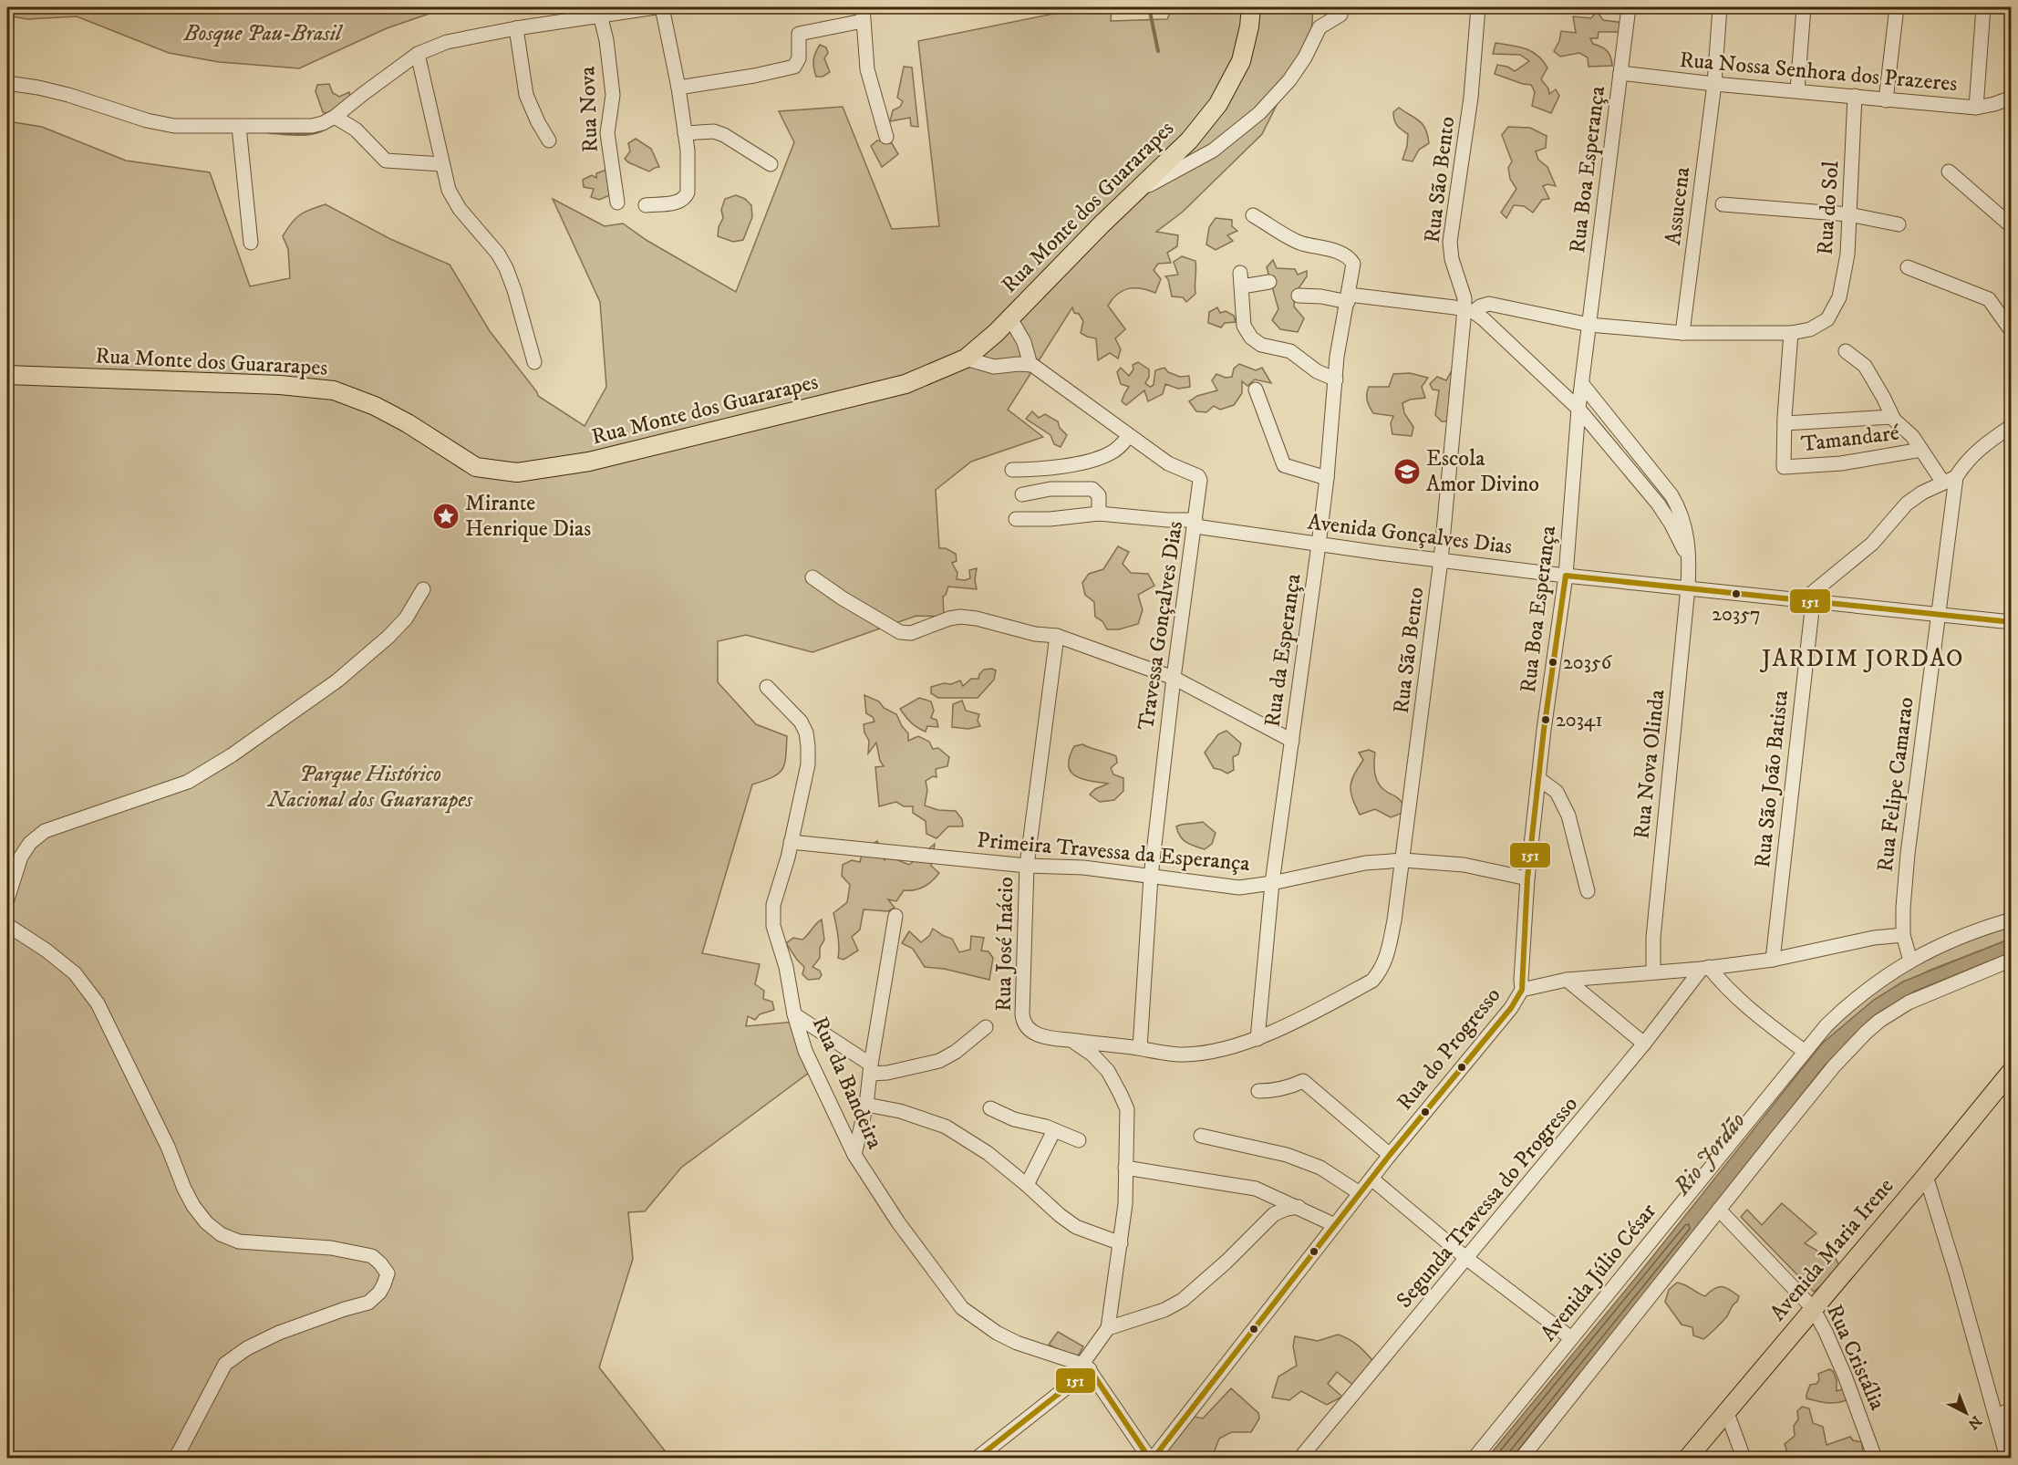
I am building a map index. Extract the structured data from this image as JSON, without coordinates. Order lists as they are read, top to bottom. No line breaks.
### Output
{"streets":{"main road":["Rua Monte dos Guararapes","Avenida Maria Irene"],"street":["Rua Nossa Senhora dos Prazeres","Rua Nova","Rua Boa Esperança","Rua São Bento","Assucena","Rua do Sol","Tamandaré","Avenida Gonçalves Dias","Travessa Gonçalves Dias","Rua da Esperança","Rua Nova Olinda","Rua São João Batista","Rua Felipe Camarao","Primeira Travessa da Esperança","Rua José Inácio","Rua do Progresso","Rua da Bandeira","Segunda Travessa do Progresso","Avenida Júlio César","Rua Cristália"]},"crossings":[["Rua Nossa Senhora dos Prazeres","Rua Boa Esperança"],["Rua Nossa Senhora dos Prazeres","Assucena"],["Rua Nossa Senhora dos Prazeres","Rua do Sol"],["Rua Boa Esperança","Avenida Gonçalves Dias"],["Rua Boa Esperança","Rua Nova Olinda"],["Rua Boa Esperança","Primeira Travessa da Esperança"],["Rua Boa Esperança","Rua do Progresso"],["Rua São Bento","Avenida Gonçalves Dias"],["Rua São Bento","Travessa Gonçalves Dias"],["Rua São Bento","Rua da Esperança"],["Rua São Bento","Primeira Travessa da Esperança"],["Rua São Bento","Rua José Inácio"],["Avenida Gonçalves Dias","Travessa Gonçalves Dias"],["Avenida Gonçalves Dias","Rua da Esperança"],["Avenida Gonçalves Dias","Rua Nova Olinda"],["Avenida Gonçalves Dias","Rua São João Batista"],["Avenida Gonçalves Dias","Rua Felipe Camarao"],["Travessa Gonçalves Dias","Primeira Travessa da Esperança"],["Rua da Esperança","Primeira Travessa da Esperança"],["Rua Nova Olinda","Rua do Progresso"],["Rua São João Batista","Rua do Progresso"],["Rua Felipe Camarao","Rua do Progresso"],["Primeira Travessa da Esperança","Rua José Inácio"],["Primeira Travessa da Esperança","Rua da Bandeira"],["Rua do Progresso","Segunda Travessa do Progresso"],["Avenida Maria Irene","Rua Cristália"]],"districts":["JARDIM JORDAO"],"water":["Rio Jordão"],"parks":["Bosque Pau-Brasil","Parque Histórico Nacional dos Guararapes"],"places":{"school or university":["Escola Amor Divino"],"place":["Mirante Henrique Dias"],"other":["20357","20356","20341"]},"lines":["transit line 151"],"north":"bottom right"}
